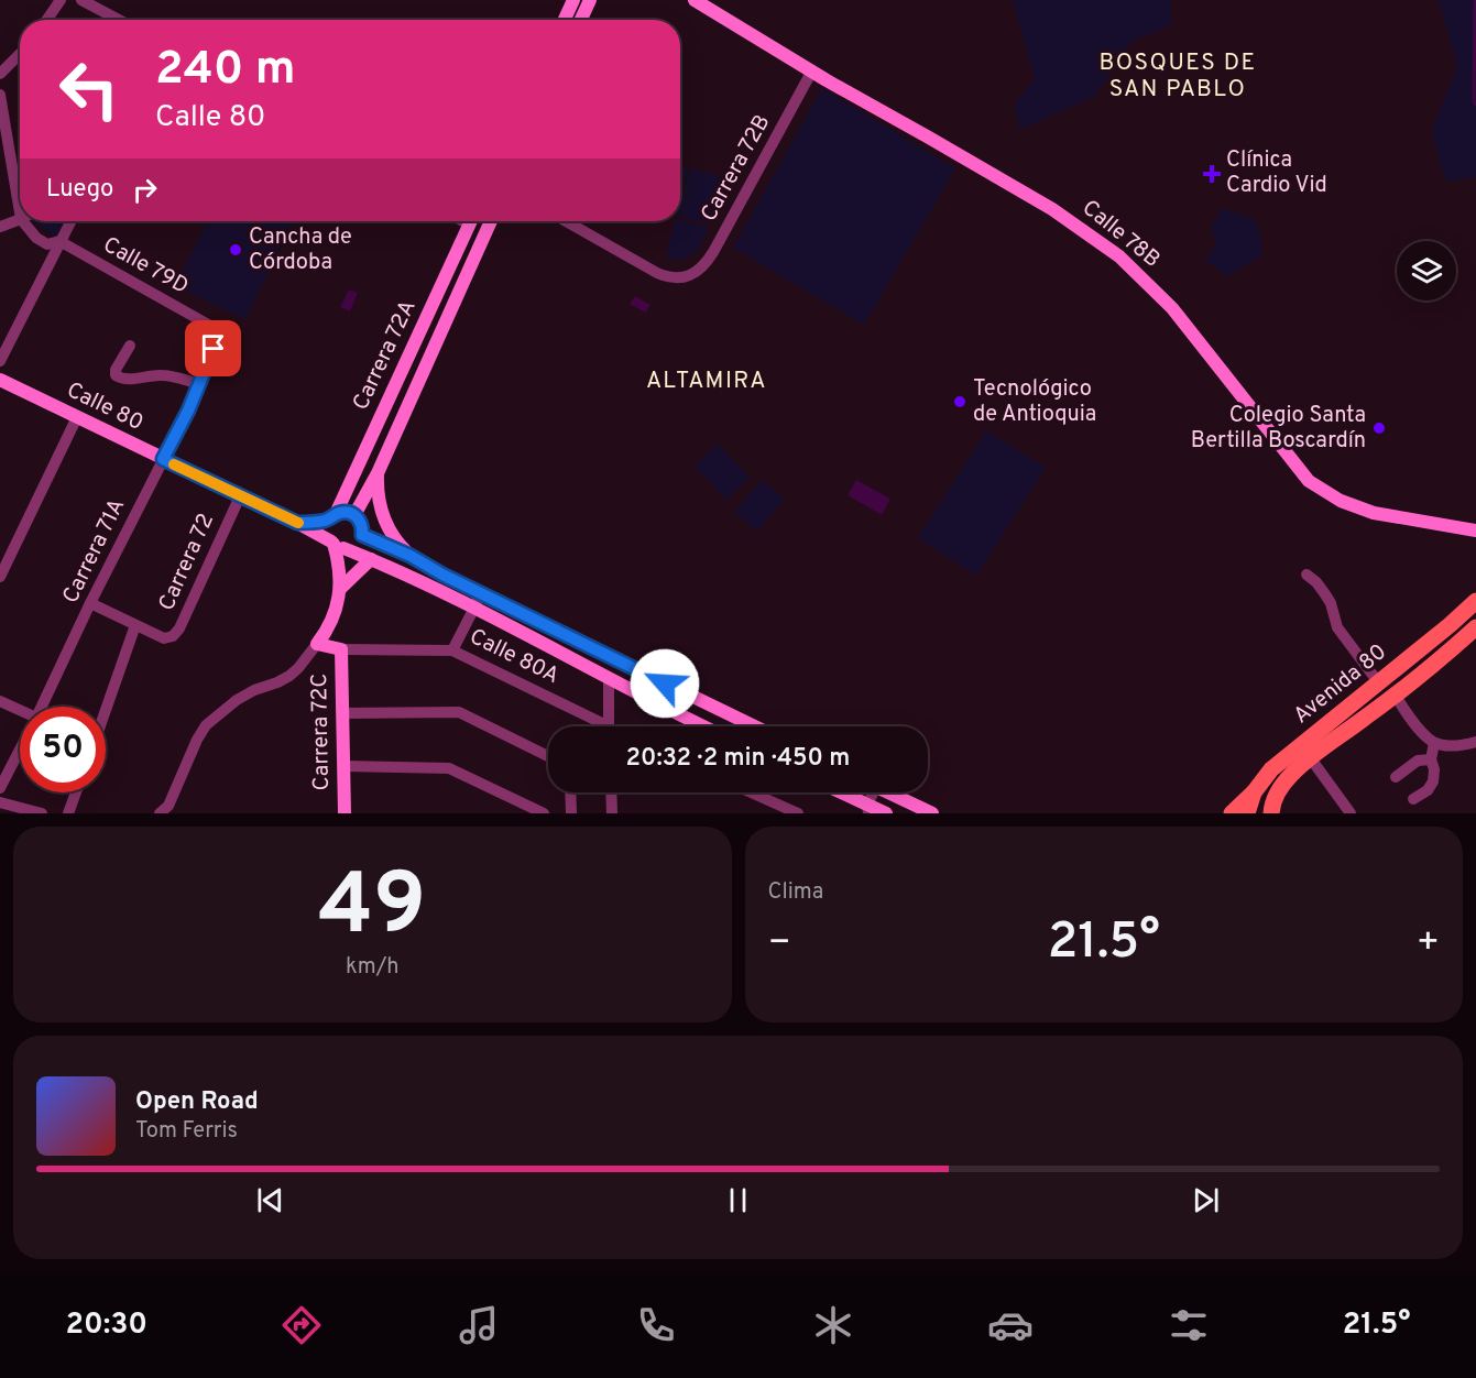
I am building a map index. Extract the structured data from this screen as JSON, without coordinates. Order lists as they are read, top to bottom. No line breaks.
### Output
{"streets":{"main road":["Calle 78B","Carrera 72A","Calle 80","Calle 80A","Avenida 80","Carrera 72C"],"street":["Carrera 72B","Calle 79D","Carrera 71A","Carrera 72"]},"crossings":[["Carrera 72B","Calle 78B"],["Calle 79D","Carrera 71A"],["Carrera 72A","Calle 80"],["Calle 80","Carrera 71A"],["Calle 80","Carrera 72"],["Calle 80A","Carrera 72C"]],"districts":["BOSQUES DE SAN PABLO","ALTAMIRA"],"places":{"health":["Clínica Cardio Vid"],"other":["Cancha de Córdoba","Tecnológico de Antioquia","Colegio Santa Bertilla Boscardín"]},"page":{"turn":["240 m","Calle 80"],"then":"Luego","limit":"50","trip":"20:32 · 2 min · 450 m","tile":[["49","km/h"],"Clima"],"heat":["−","21.5°","+"],"song":["Open Road","Tom Ferris"],"tabs":["20:30","21.5°"]}}
